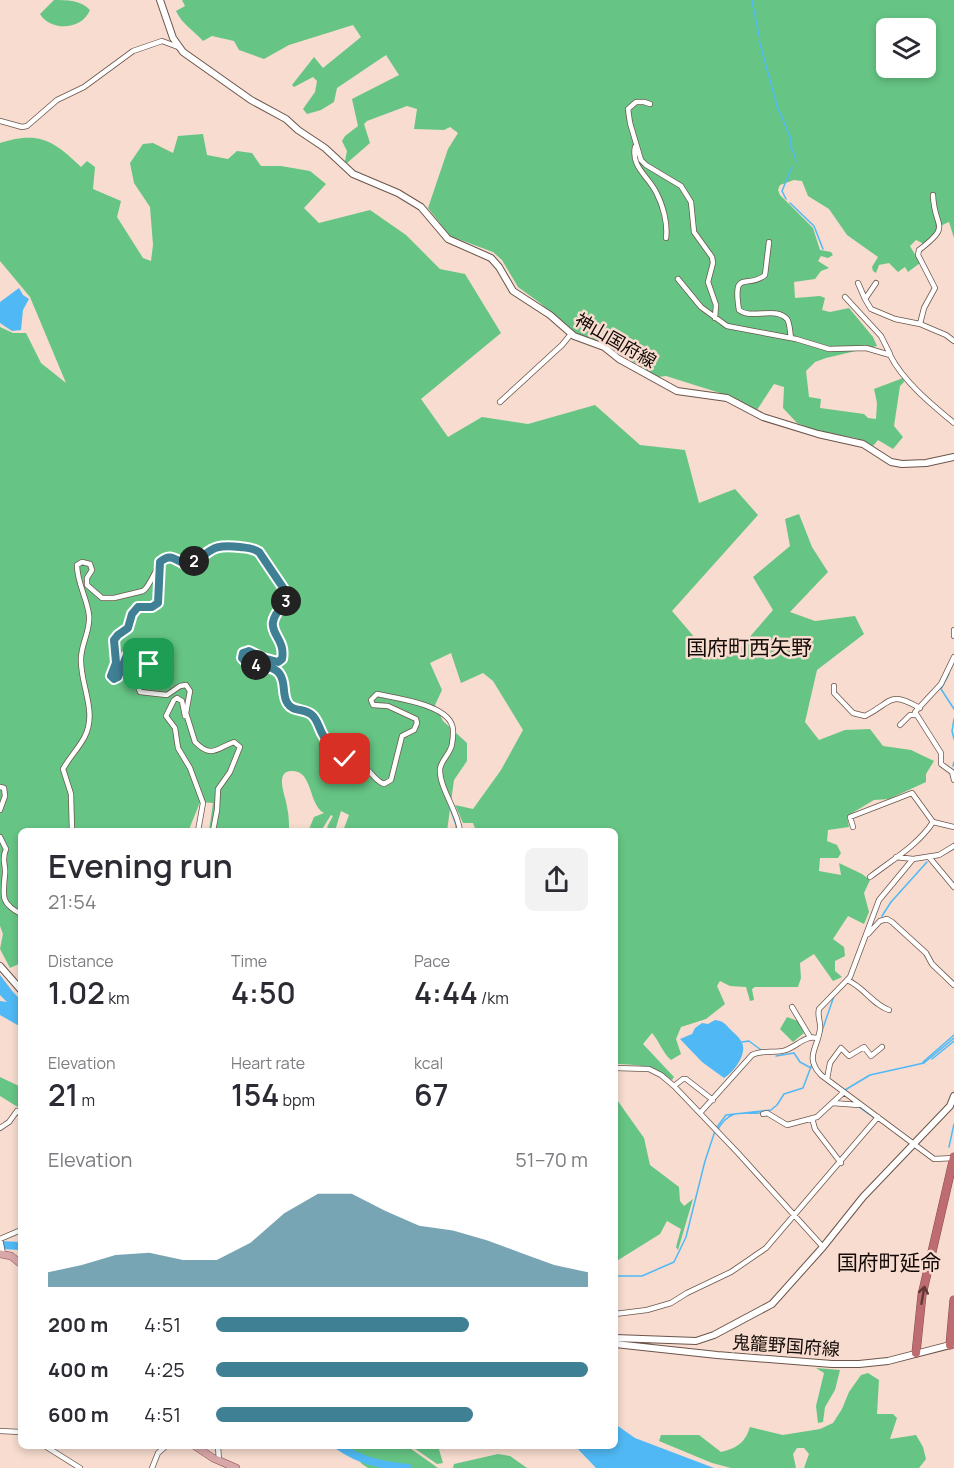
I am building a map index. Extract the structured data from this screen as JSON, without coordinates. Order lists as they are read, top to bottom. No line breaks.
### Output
{"streets":{"main road":["神山国府線","鬼籠野国府線"]},"districts":["国府町西矢野","国府町延命"],"page":{"pins":["2","3","4"],"heading":["Evening run","21:54"],"stats":[["Distance","1.02 km"],["Time","4:50"],["Pace","4:44 /km"],["Elevation","21 m"],["Heart rate","154 bpm"],["kcal","67"]],"chart":["Elevation","51–70 m"],"list":[{"name":"200 m","note":"4:51"},{"name":"400 m","note":"4:25"},{"name":"600 m","note":"4:51"}]}}
